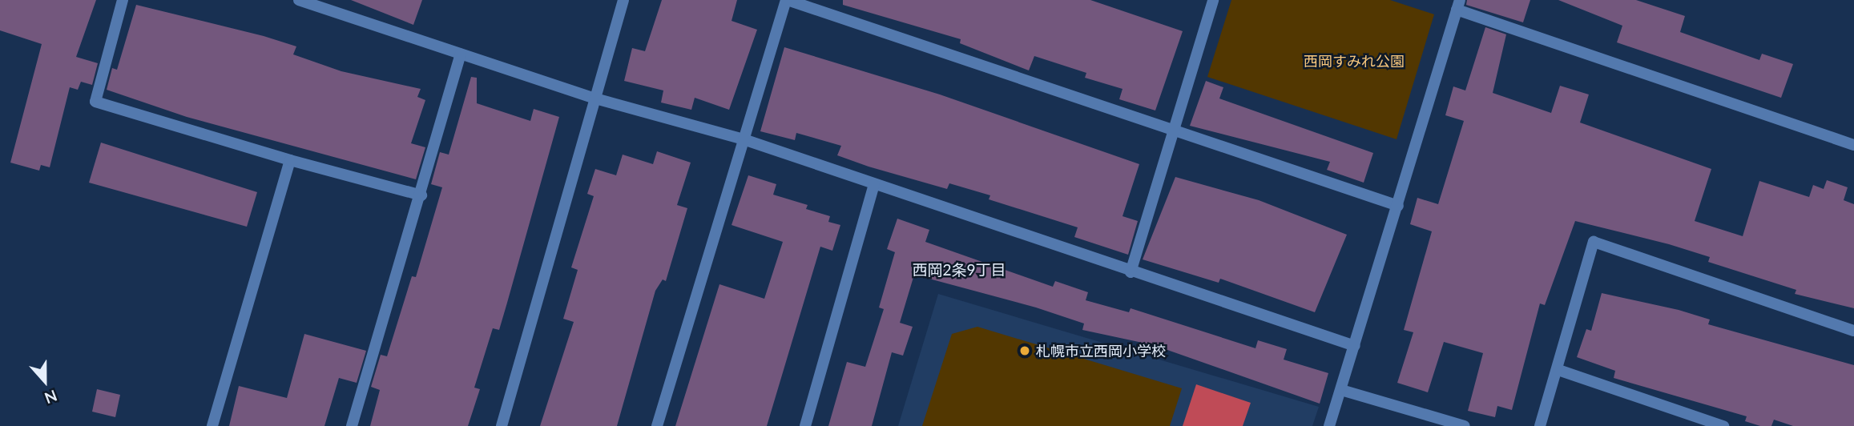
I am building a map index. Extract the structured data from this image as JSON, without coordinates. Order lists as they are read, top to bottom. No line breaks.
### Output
{"districts":["西岡2条9丁目"],"parks":["西岡すみれ公園"],"places":["札幌市立西岡小学校"],"north":"bottom"}
